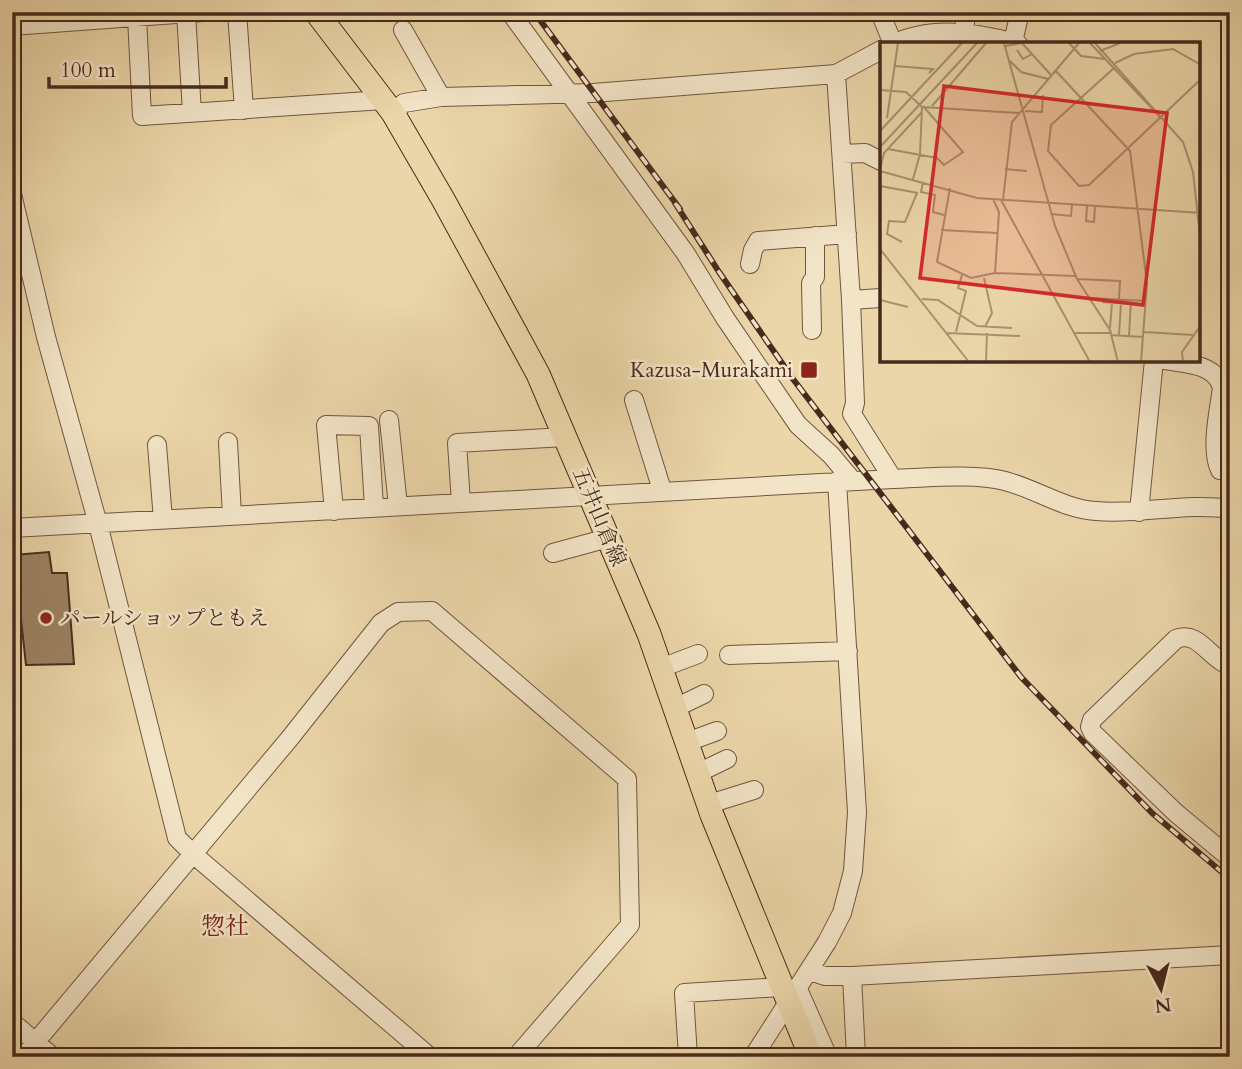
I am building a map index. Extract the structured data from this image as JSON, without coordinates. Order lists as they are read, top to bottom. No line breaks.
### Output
{"streets":{"main road":["五井山倉線"]},"districts":["惣社"],"places":{"transit":["Kazusa-Murakami"],"other":["パールショップともえ"]},"scale_bar":"100 m","north":"bottom"}
